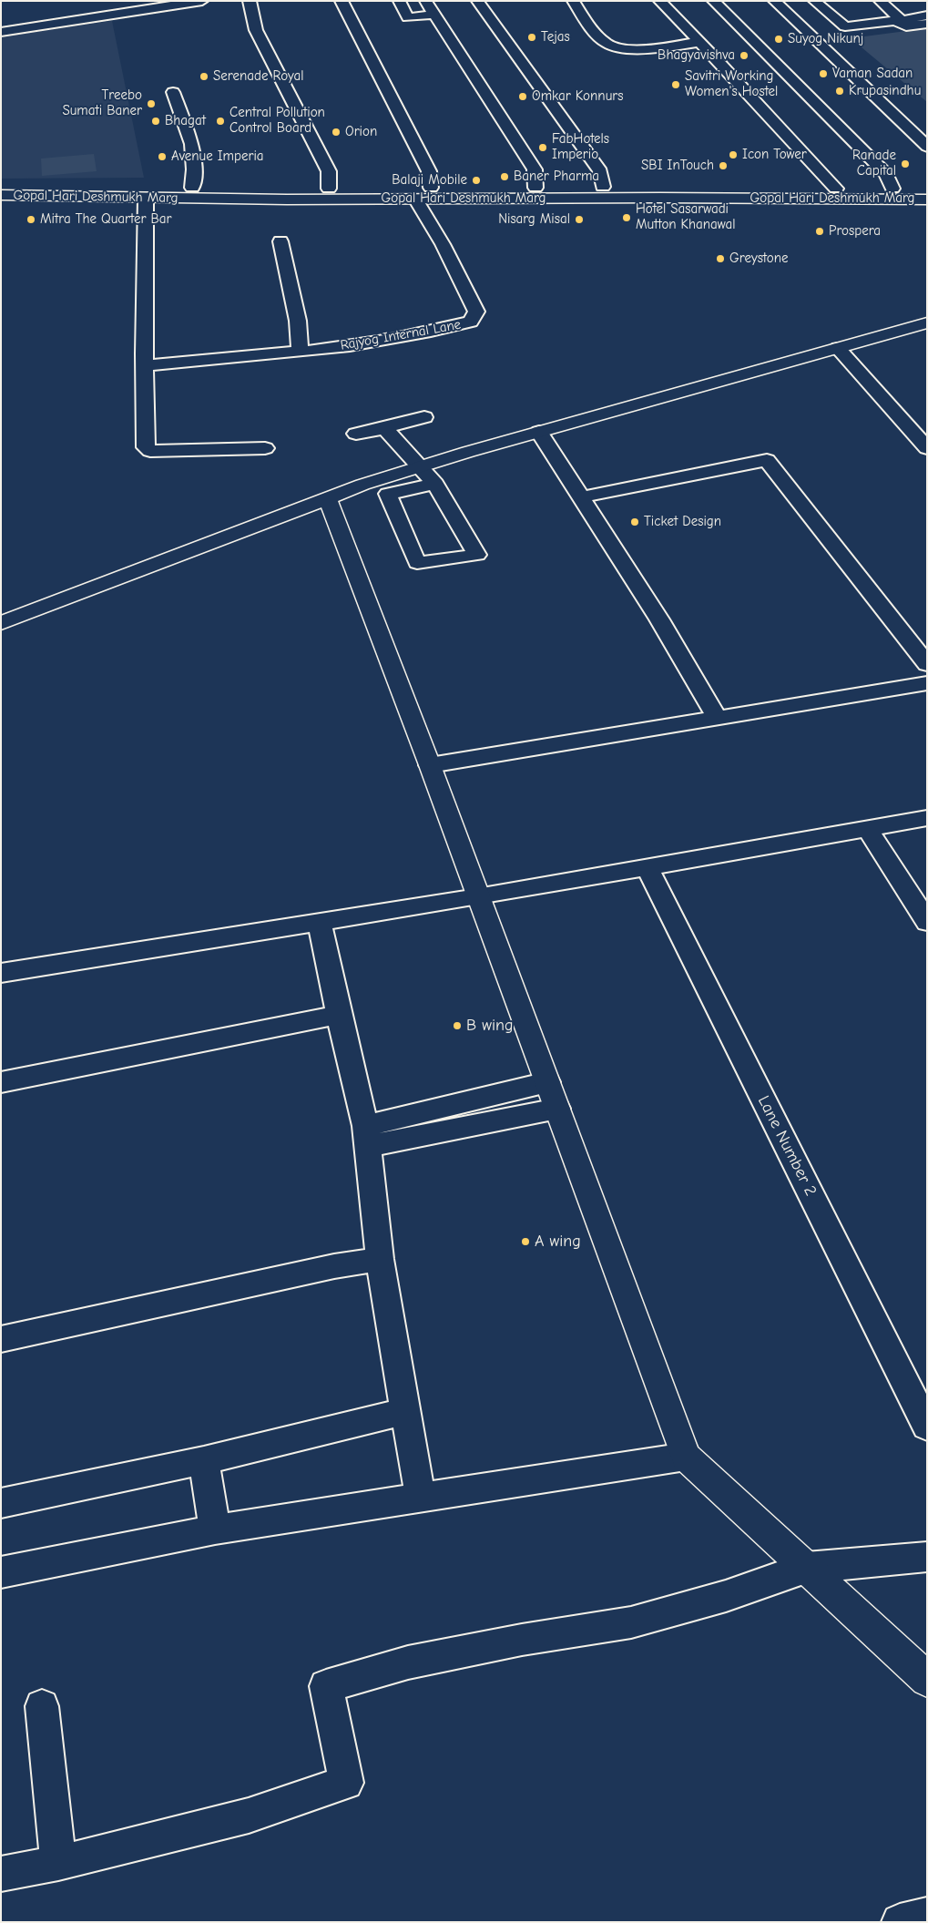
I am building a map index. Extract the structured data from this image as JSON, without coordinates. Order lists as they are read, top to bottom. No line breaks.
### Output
{"streets":{"street":["Gopal Hari Deshmukh Marg","Rajyog Internal Lane","Lane Number 2"]},"crossings":[["Gopal Hari Deshmukh Marg","Rajyog Internal Lane"]],"places":["Tejas","Suyog Nikunj","Bhagyavishva","Vaman Sadan","Serenade Royal","Savitri Working Women's Hostel","Krupasindhu","Omkar Konnurs","Treebo Sumati Baner","Bhagat","Central Pollution Control Board","Orion","FabHotels Imperio","Icon Tower","Avenue Imperia","Ranade Capital","SBI InTouch","Baner Pharma","Balaji Mobile","Hotel Sasarwadi Mutton Khanawal","Mitra The Quarter Bar","Nisarg Misal","Prospera","Greystone","Ticket Design","B wing","A wing"]}
